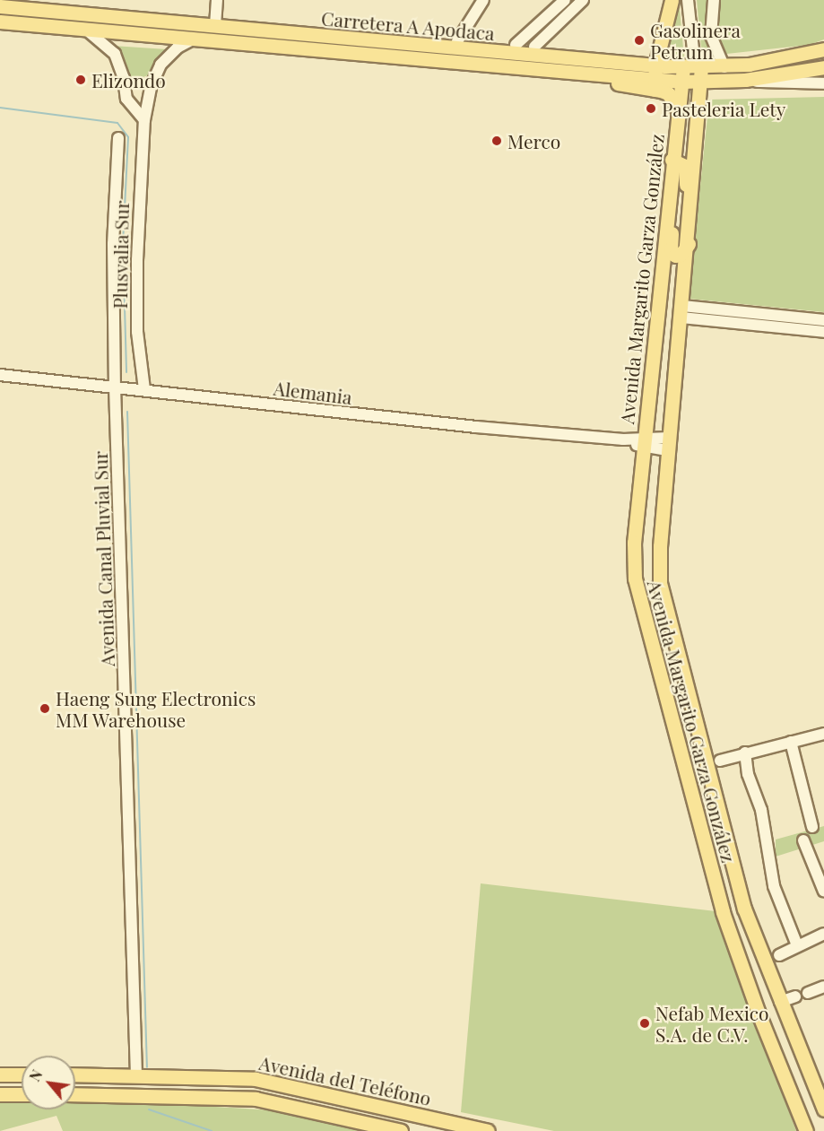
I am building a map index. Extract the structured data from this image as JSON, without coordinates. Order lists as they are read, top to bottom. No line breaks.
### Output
{"streets":{"main road":["Carretera A Apodaca","Avenida Margarito Garza González","Avenida del Teléfono"],"street":["Plusvalia Sur","Alemania","Avenida Canal Pluvial Sur"]},"crossings":[["Carretera A Apodaca","Plusvalia Sur"],["Carretera A Apodaca","Avenida Margarito Garza González"],["Plusvalia Sur","Alemania"],["Avenida Margarito Garza González","Alemania"],["Alemania","Avenida Canal Pluvial Sur"],["Avenida Canal Pluvial Sur","Avenida del Teléfono"]],"places":["Gasolinera Petrum","Elizondo","Pasteleria Lety","Merco","Haeng Sung Electronics MM Warehouse","Nefab Mexico S.A. de C.V."],"north":"top left"}
